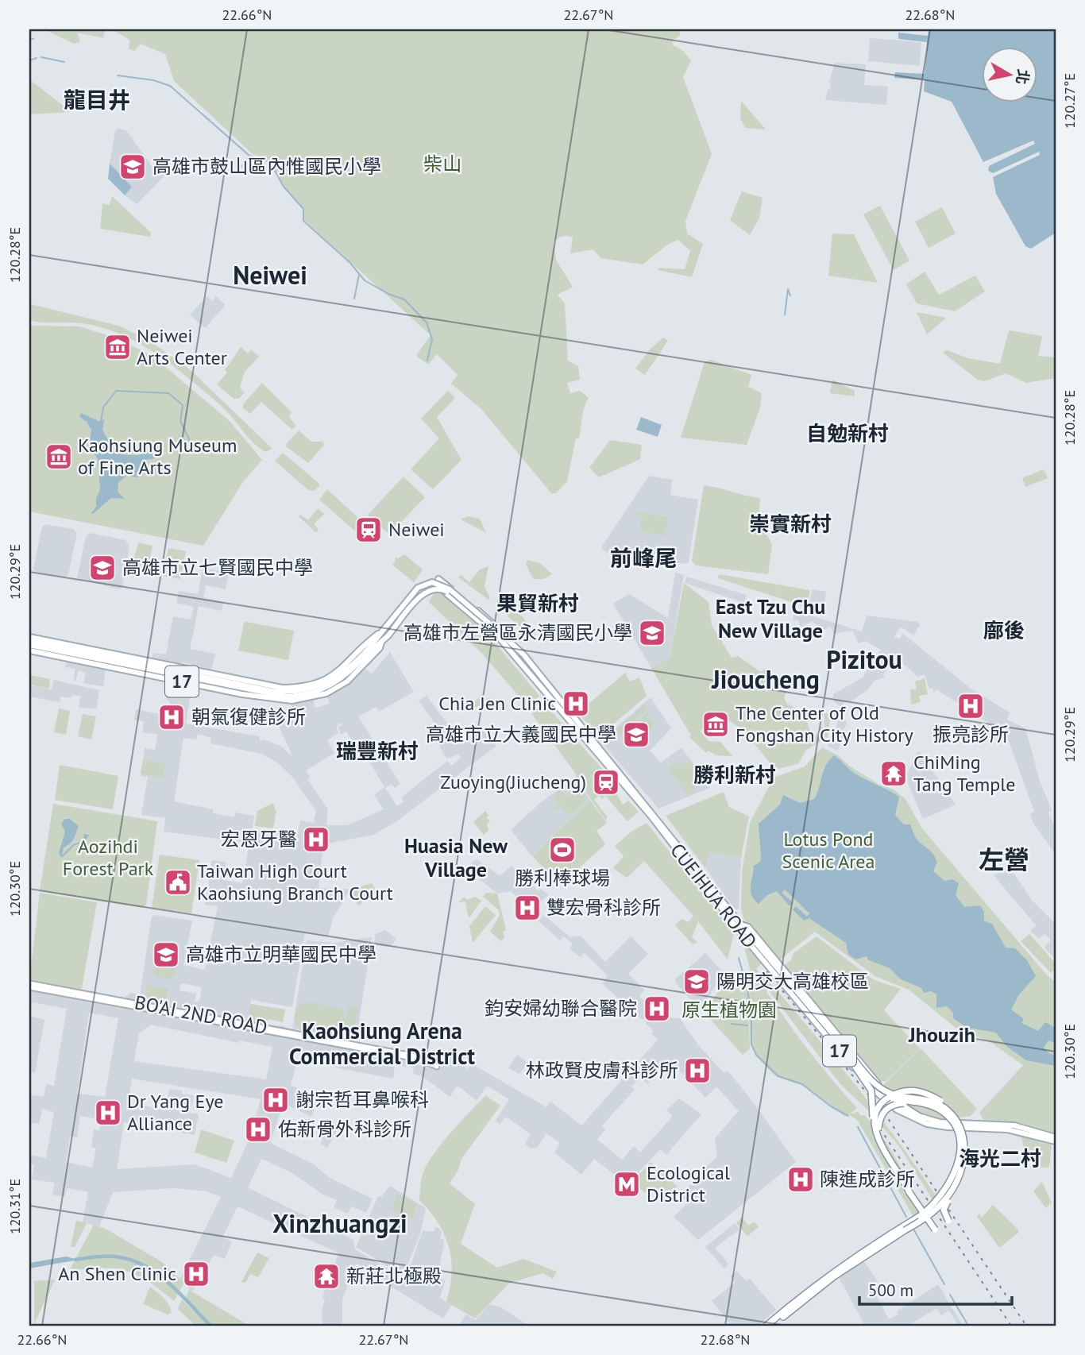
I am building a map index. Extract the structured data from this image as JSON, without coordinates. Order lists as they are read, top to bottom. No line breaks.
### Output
{"streets":{"main road":["17","CUEIHUA ROAD","BO'AI 2ND ROAD"]},"crossings":[["17","CUEIHUA ROAD"]],"districts":["龍目井","Neiwei","自勉新村","崇實新村","前峰尾","果貿新村","East Tzu Chu New Village","廍後","Pizitou","Jioucheng","瑞豐新村","勝利新村","Huasia New Village","左營","Kaohsiung Arena Commercial District","Jhouzih","海光二村","Xinzhuangzi"],"parks":["柴山","Lotus Pond Scenic Area","Aozihdi Forest Park","原生植物園"],"places":{"school or university":["高雄市鼓山區內惟國民小學","高雄市立七賢國民中學","高雄市左營區永清國民小學","高雄市立大義國民中學","高雄市立明華國民中學","陽明交大高雄校區"],"museum":["Neiwei Arts Center","Kaohsiung Museum of Fine Arts","The Center of Old Fongshan City History"],"station":["Neiwei","Zuoying(Jiucheng)"],"hospital":["Chia Jen Clinic","振亮診所","朝氣復健診所","宏恩牙醫","雙宏骨科診所","鈞安婦幼聯合醫院","林政賢皮膚科診所","謝宗哲耳鼻喉科","Dr Yang Eye Alliance","佑新骨外科診所","陳進成診所","An Shen Clinic"],"temple":["ChiMing Tang Temple","新莊北極殿"],"sports":["勝利棒球場"],"public building":["Taiwan High Court Kaohsiung Branch Court"],"metro station":["Ecological District"]},"scale_bar":"500 m","north":"right","coordinates":["22.66°N","22.67°N","22.68°N","120.27°E","120.28°E","120.29°E","120.30°E","120.31°E"]}
